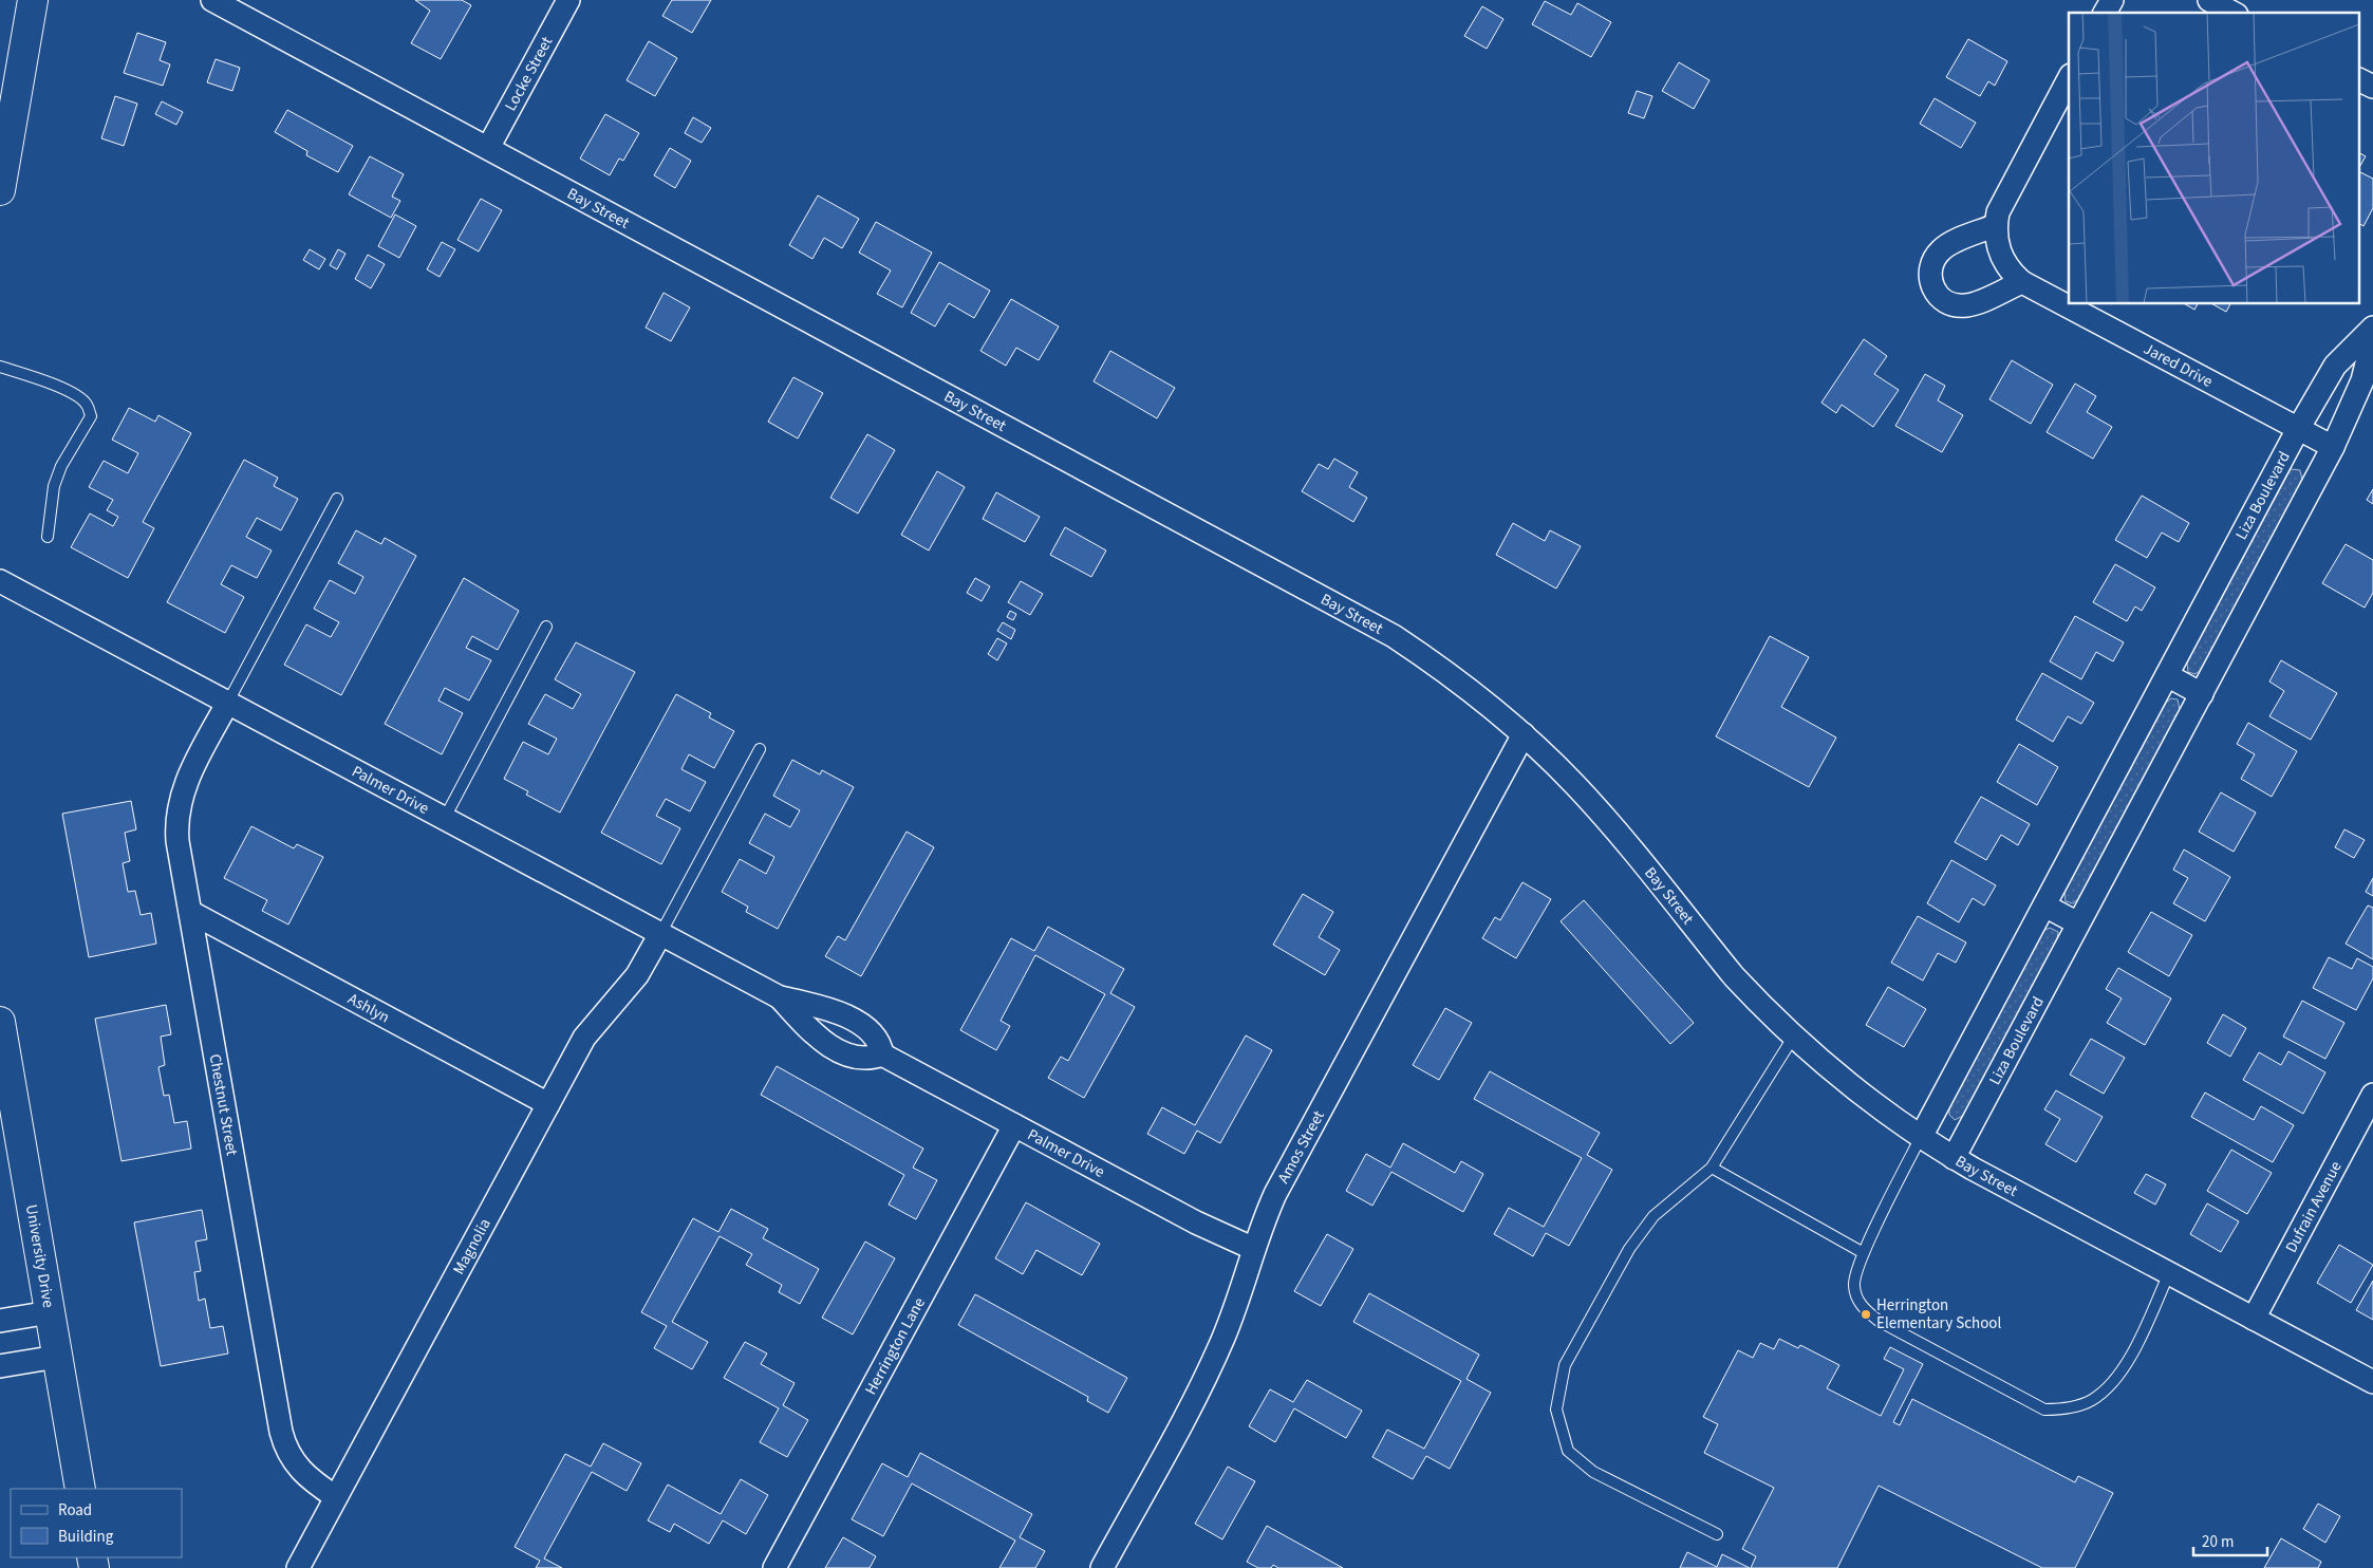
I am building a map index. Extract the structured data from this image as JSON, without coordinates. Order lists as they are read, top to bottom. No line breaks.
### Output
{"streets":{"main road":["University Drive"],"street":["Locke Street","Bay Street","Jared Drive","Liza Boulevard","Palmer Drive","Ashlyn","Chestnut Street","Amos Street","Dufrain Avenue","Magnolia","Herrington Lane"]},"crossings":[["Locke Street","Bay Street"],["Bay Street","Liza Boulevard"],["Bay Street","Amos Street"],["Bay Street","Dufrain Avenue"],["Jared Drive","Liza Boulevard"],["Palmer Drive","Chestnut Street"],["Palmer Drive","Amos Street"],["Palmer Drive","Magnolia"],["Palmer Drive","Herrington Lane"],["Ashlyn","Chestnut Street"],["Ashlyn","Magnolia"],["Chestnut Street","Magnolia"]],"places":["Herrington Elementary School"],"legend":["Road","Building"],"scale_bar":"20 m"}
